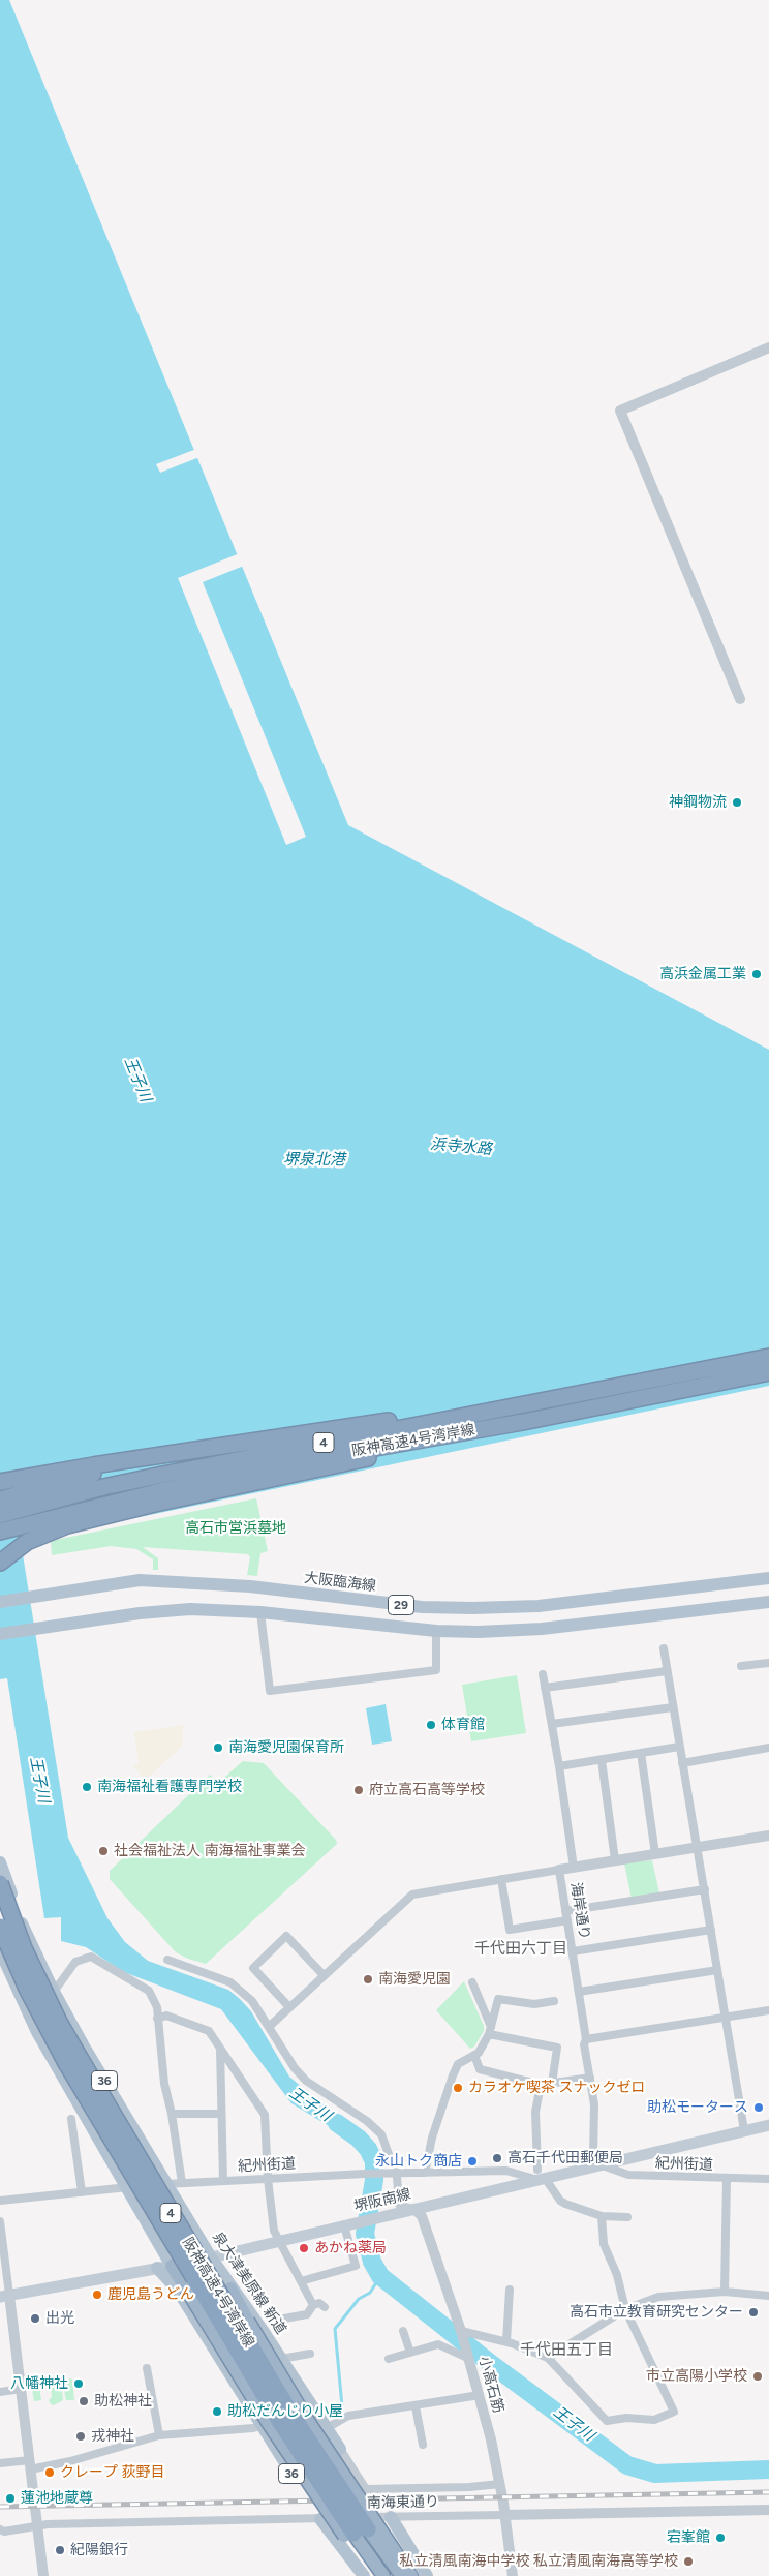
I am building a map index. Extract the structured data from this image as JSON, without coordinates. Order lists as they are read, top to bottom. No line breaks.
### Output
{"streets":{"highway":["阪神高速4号湾岸線","4"],"main road":["大阪臨海線","29","36","堺阪南線","泉大津美原線 新道"],"street":["海岸通り","紀州街道","小高石筋","南海東通り"]},"crossings":[["海岸通り","紀州街道"],["海岸通り","堺阪南線"],["36","紀州街道"],["36","堺阪南線"],["36","泉大津美原線 新道"],["紀州街道","堺阪南線"],["紀州街道","泉大津美原線 新道"],["堺阪南線","泉大津美原線 新道"],["堺阪南線","小高石筋"],["小高石筋","南海東通り"]],"districts":["千代田六丁目","千代田五丁目"],"water":["王子川","浜寺水路","堺泉北港"],"parks":["高石市営浜墓地"],"places":["神鋼物流","高浜金属工業","体育館","南海愛児園保育所","南海福祉看護専門学校","府立高石高等学校","社会福祉法人 南海福祉事業会","南海愛児園","カラオケ喫茶 スナックゼロ","助松モータース","高石千代田郵便局","永山トク商店","あかね薬局","鹿児島うどん","高石市立教育研究センター","出光","市立高陽小学校","八幡神社","助松神社","助松だんじり小屋","戎神社","クレープ 荻野目","蓮池地蔵尊","宕峯館","紀陽銀行","私立清風南海中学校 私立清風南海高等学校"]}
